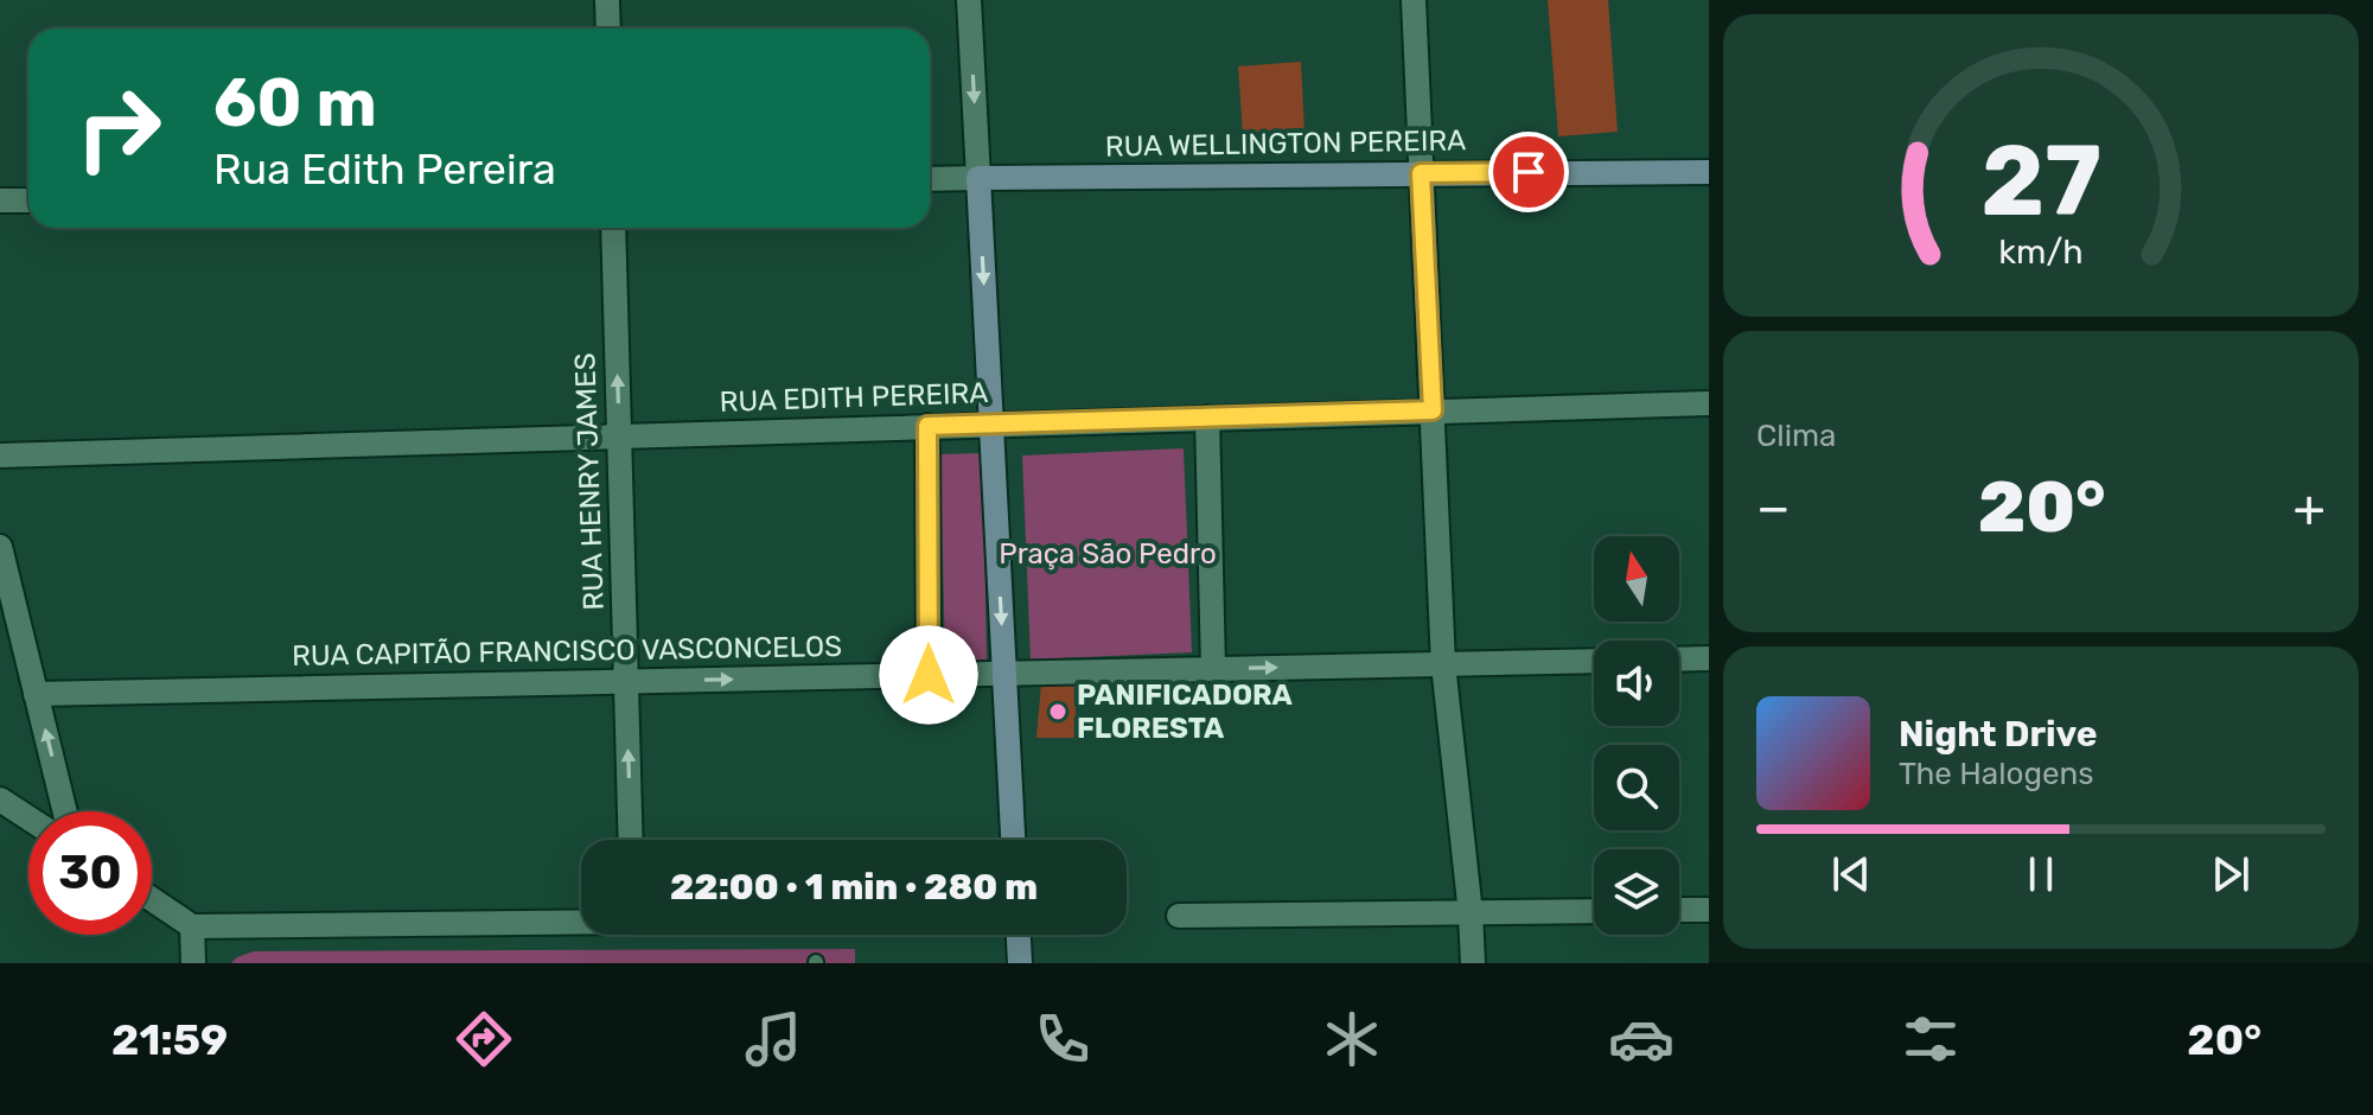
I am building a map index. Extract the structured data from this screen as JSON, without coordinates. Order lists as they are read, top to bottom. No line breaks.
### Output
{"streets":{"main road":["RUA WELLINGTON PEREIRA"],"street":["RUA EDITH PEREIRA","RUA HENRY JAMES","RUA CAPITÃO FRANCISCO VASCONCELOS"]},"crossings":[["RUA EDITH PEREIRA","RUA HENRY JAMES"],["RUA HENRY JAMES","RUA CAPITÃO FRANCISCO VASCONCELOS"]],"one_way":["RUA HENRY JAMES"],"parks":["Praça São Pedro"],"places":["PANIFICADORA FLORESTA"],"north":"top","page":{"turn":["60 m","Rua Edith Pereira"],"tile":"Clima","heat":["−","20°","+"],"song":["Night Drive","The Halogens"],"limit":"30","trip":"22:00 · 1 min · 280 m","tabs":["21:59","20°"],"gauge":["27","km/h"]}}
